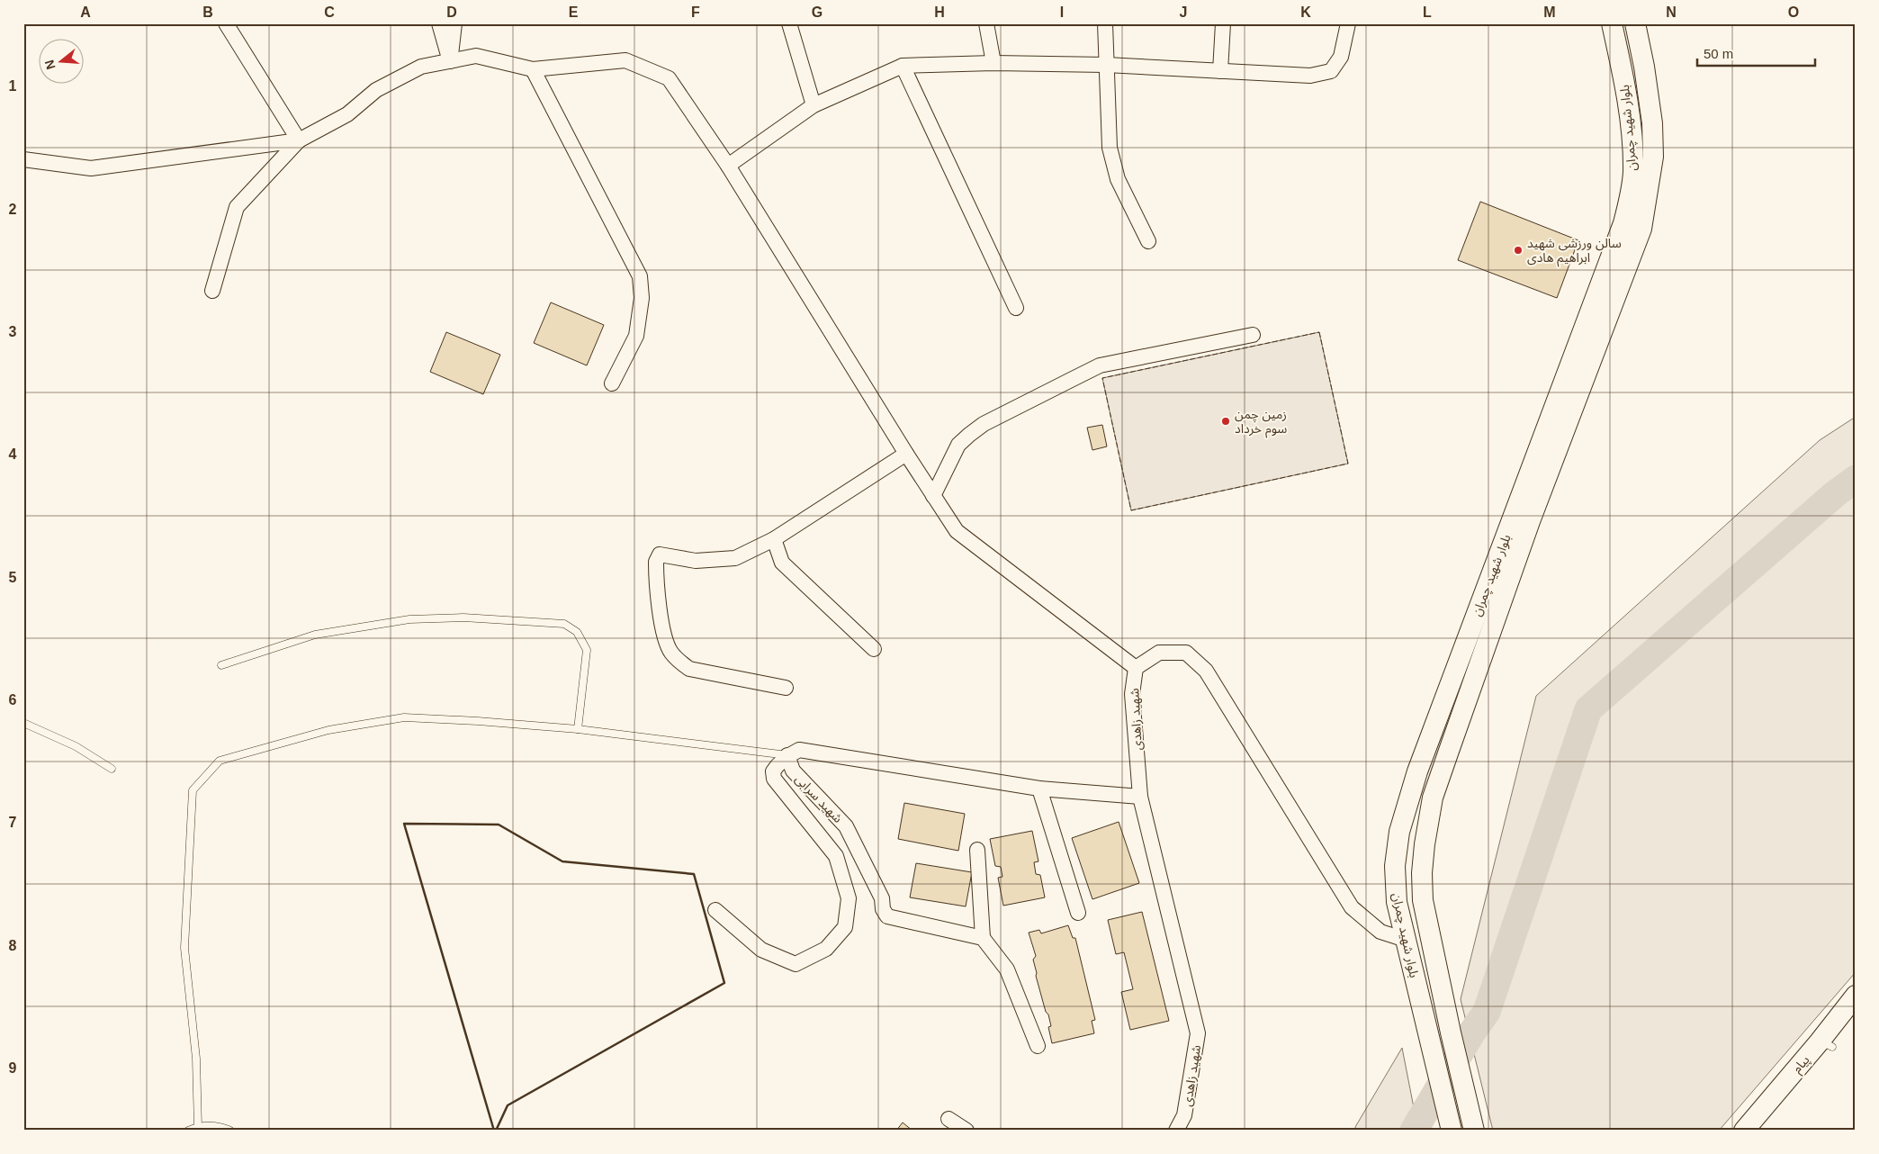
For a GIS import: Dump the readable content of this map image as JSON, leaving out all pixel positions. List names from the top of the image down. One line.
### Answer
{"streets":{"main road":["بلوار شهید چمران","پیام"],"street":["شهید زاهدی","شهید سرابی"]},"places":["سالن ورزشی شهید ابراهیم هادی","زمین چمن سوم خرداد"],"scale_bar":"50 m","north":"left","grid":{"columns":["A","B","C","D","E","F","G","H","I","J","K","L","M","N","O"],"rows":["1","2","3","4","5","6","7","8","9"]}}
